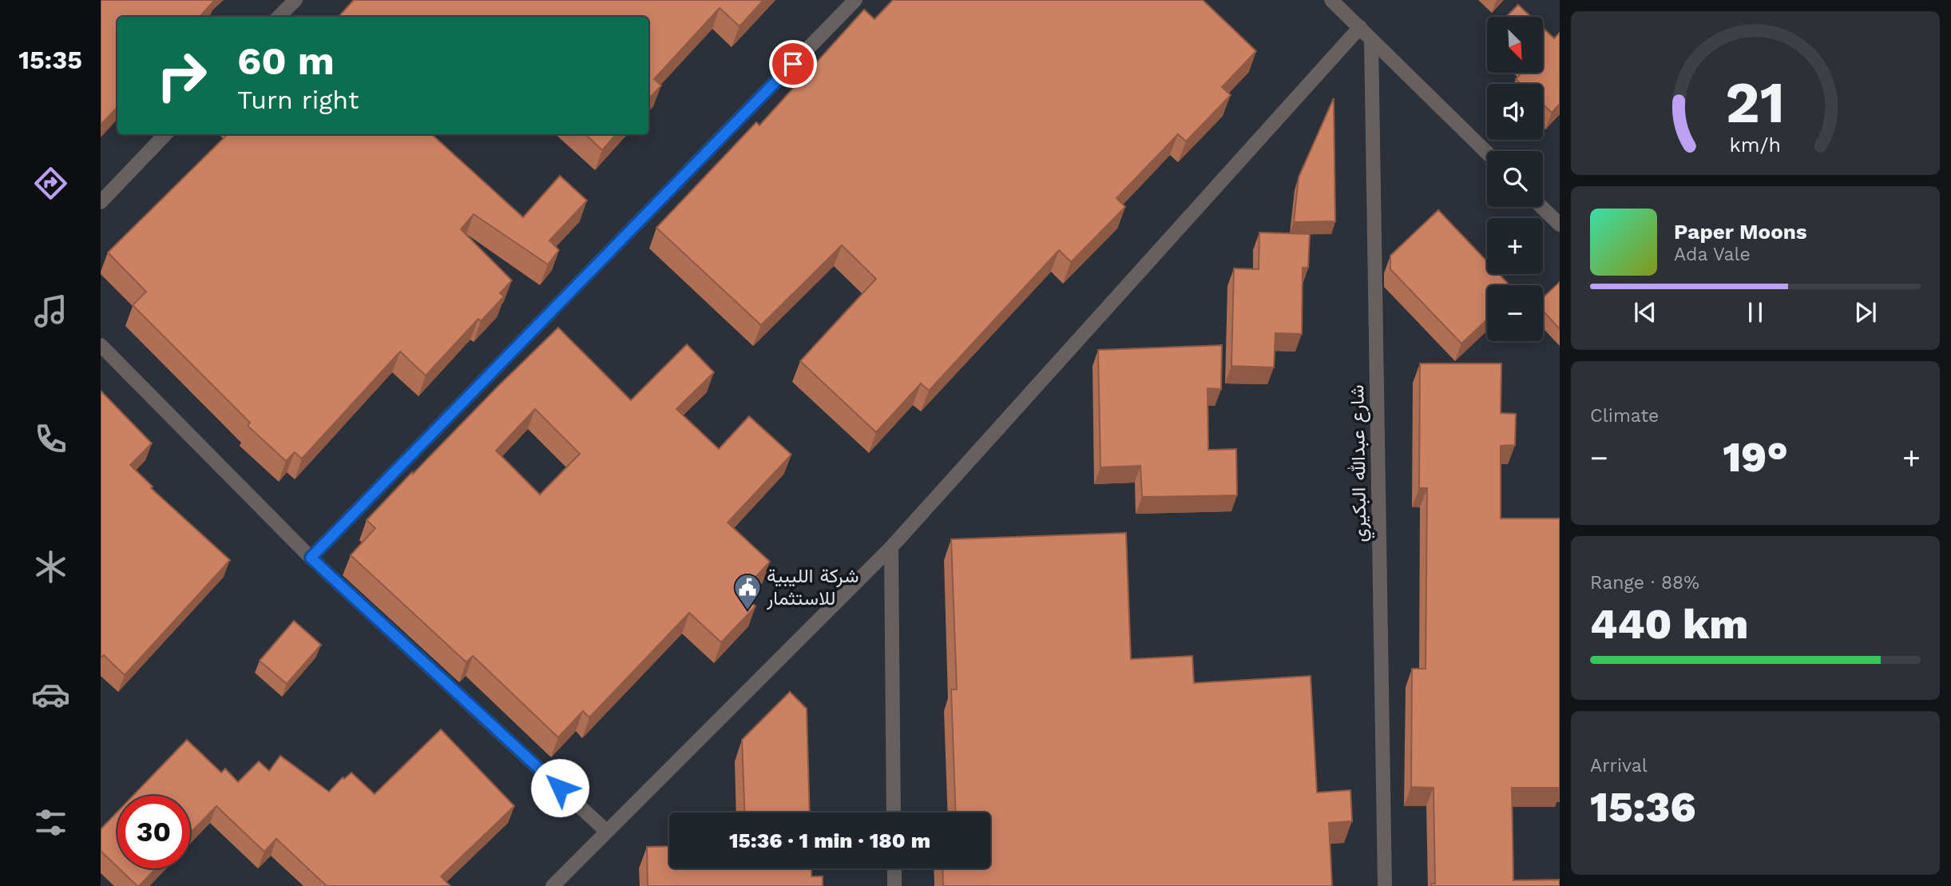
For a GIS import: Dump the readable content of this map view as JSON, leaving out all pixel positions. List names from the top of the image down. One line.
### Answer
{"streets":{"street":["شارع عبدالله البكيري"]},"places":{"public building":["شركة الليبية للاستثمار"]},"north":"bottom right","page":{"tabs":"15:35","map_buttons":["+","−"],"turn":["60 m","Turn right"],"song":["Paper Moons","Ada Vale"],"tile":["Climate",["Range · 88%","440 km"],["Arrival","15:36"]],"heat":["−","19°","+"],"limit":"30","trip":"15:36 · 1 min · 180 m","gauge":["21","km/h"]}}
